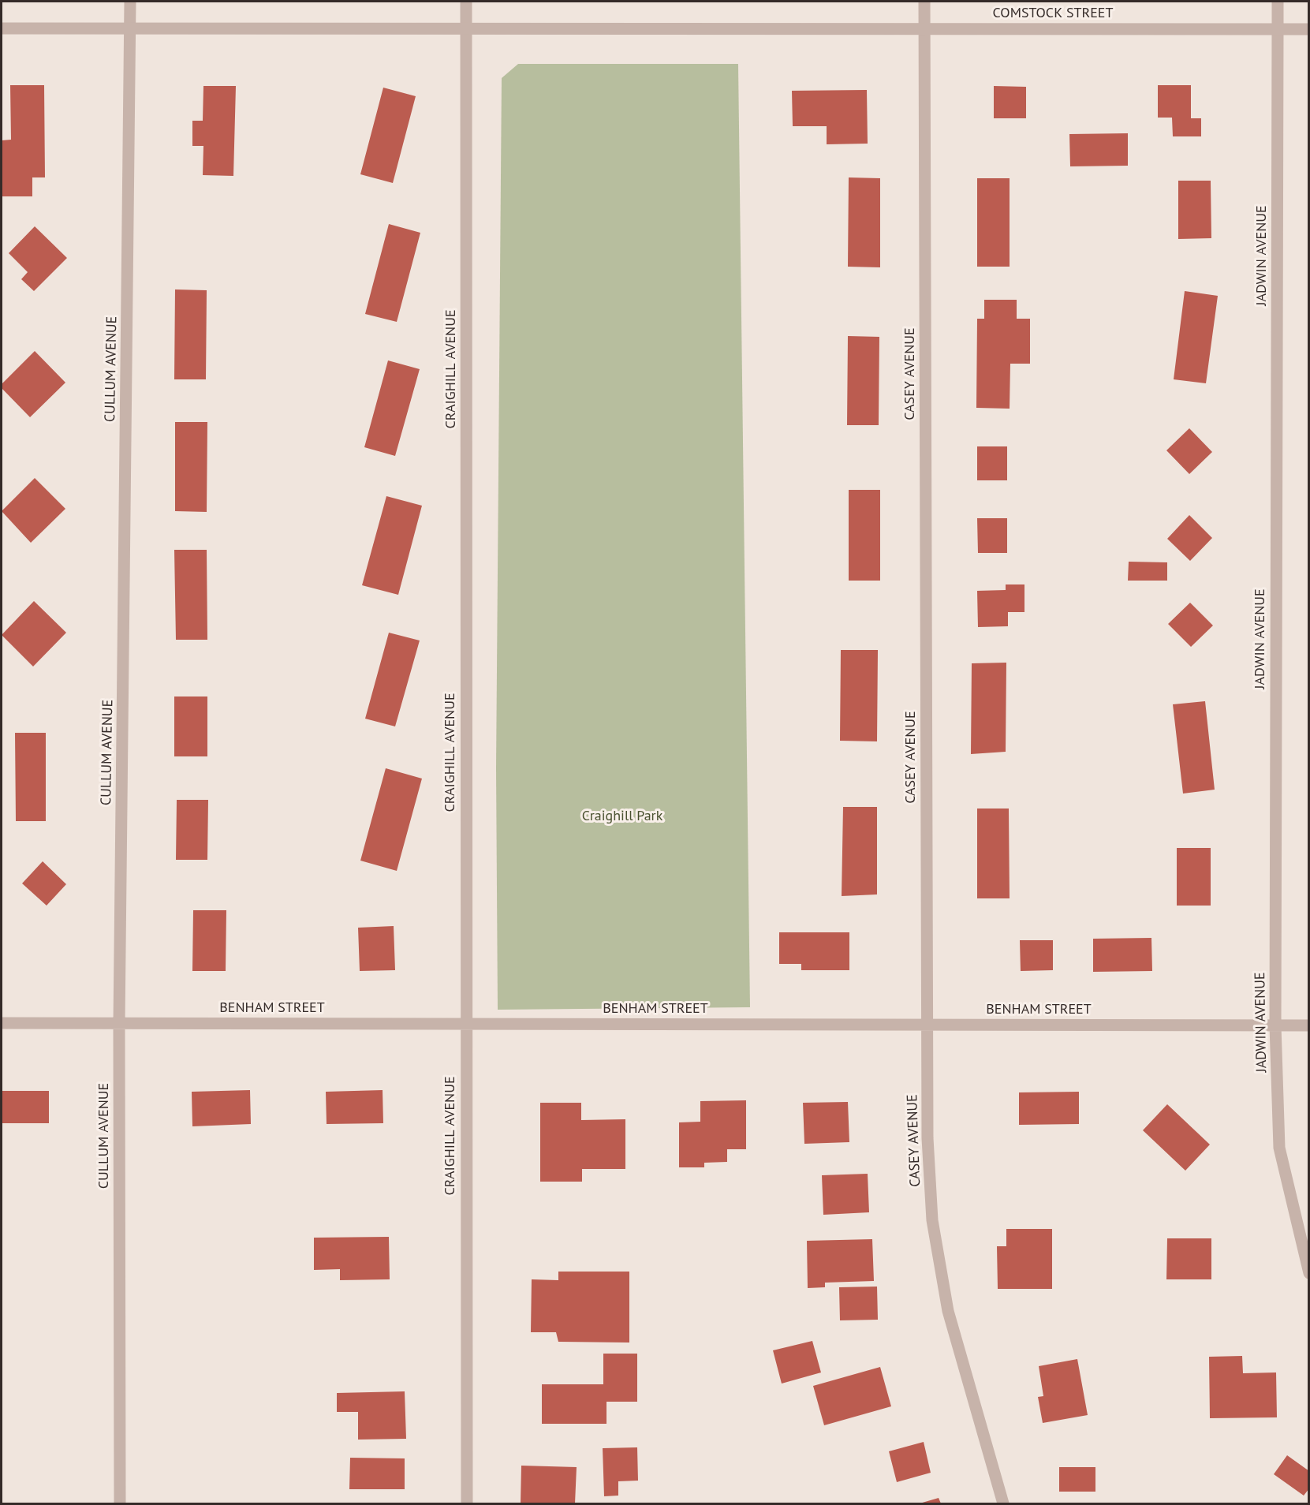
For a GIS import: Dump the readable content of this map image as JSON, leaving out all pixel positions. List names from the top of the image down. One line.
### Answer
{"streets":{"street":["COMSTOCK STREET","JADWIN AVENUE","CULLUM AVENUE","CRAIGHILL AVENUE","CASEY AVENUE","BENHAM STREET"]},"crossings":[["COMSTOCK STREET","JADWIN AVENUE"],["COMSTOCK STREET","CULLUM AVENUE"],["COMSTOCK STREET","CRAIGHILL AVENUE"],["COMSTOCK STREET","CASEY AVENUE"],["JADWIN AVENUE","BENHAM STREET"],["CULLUM AVENUE","BENHAM STREET"],["CRAIGHILL AVENUE","BENHAM STREET"],["CASEY AVENUE","BENHAM STREET"]],"parks":["Craighill Park"]}
